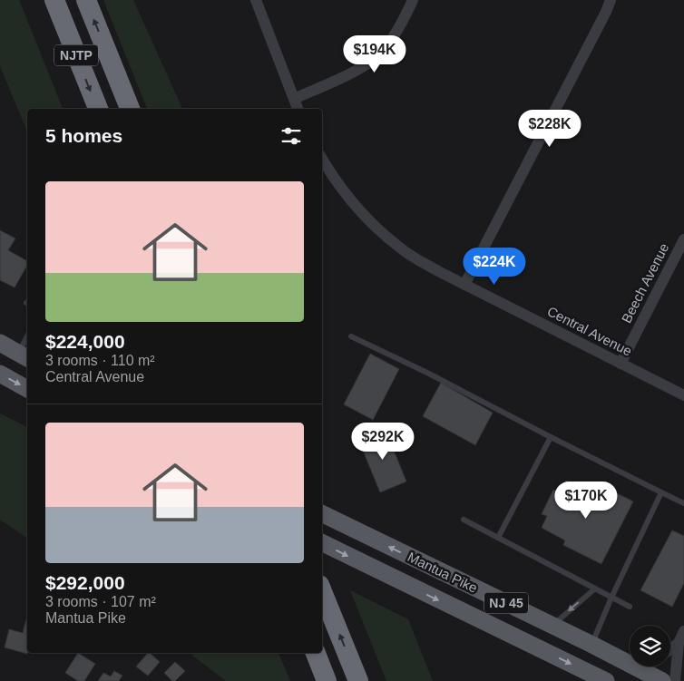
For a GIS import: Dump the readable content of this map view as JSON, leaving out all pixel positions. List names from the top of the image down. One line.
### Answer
{"streets":{"highway":["NJTP"],"main road":["Mantua Pike","NJ 45"],"street":["Beech Avenue","Central Avenue"]},"crossings":[["Beech Avenue","Central Avenue"]],"page":{"price":["$194K","$228K","$224K","$292K","$170K"],"heading":"5 homes","list":[{"name":"$224,000","note":"3 rooms · 110 m² · Central Avenue"},{"name":"$292,000","note":"3 rooms · 107 m² · Mantua Pike"}]}}
